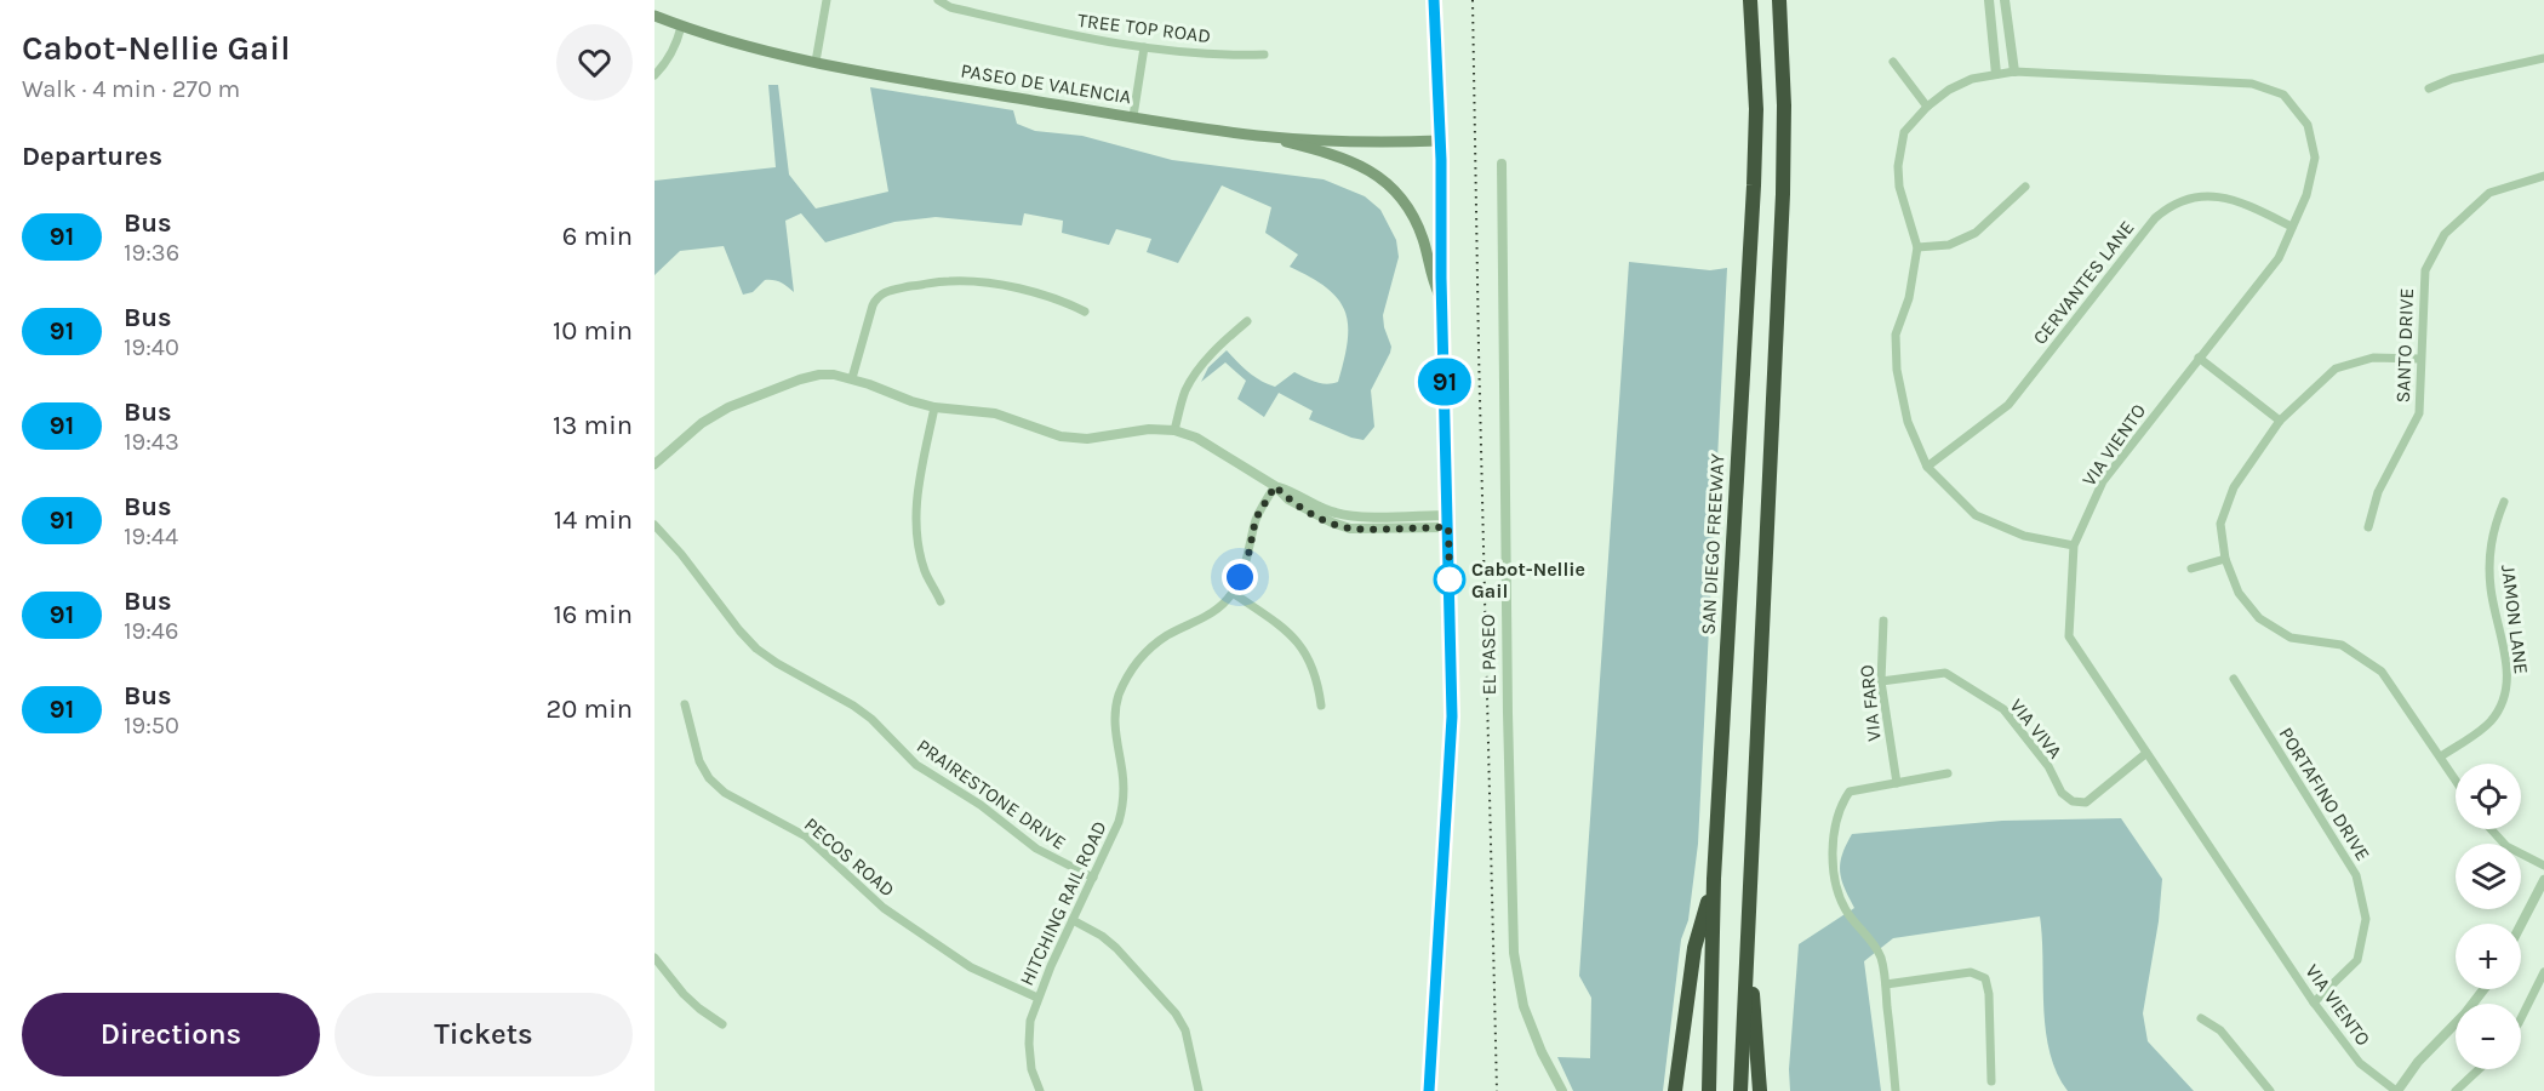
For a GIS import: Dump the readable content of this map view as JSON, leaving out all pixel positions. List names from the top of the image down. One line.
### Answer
{"streets":{"highway":["SAN DIEGO FREEWAY"],"main road":["PASEO DE VALENCIA"],"street":["TREE TOP ROAD","CERVANTES LANE","SANTO DRIVE","VIA VIENTO","JAMON LANE","EL PASEO","VIA FARO","VIA VIVA","PRAIRESTONE DRIVE","PORTAFINO DRIVE","PECOS ROAD","HITCHING RAIL ROAD"]},"crossings":[["CERVANTES LANE","VIA VIENTO"],["VIA VIENTO","VIA VIVA"],["VIA VIENTO","PORTAFINO DRIVE"],["VIA FARO","VIA VIVA"],["PRAIRESTONE DRIVE","HITCHING RAIL ROAD"],["PECOS ROAD","HITCHING RAIL ROAD"]],"places":["Cabot-Nellie Gail"],"lines":["bus line 91"],"page":{"heading":[["Cabot-Nellie Gail","Walk · 4 min · 270 m"],"Departures"],"on_map":"91","list":[{"mark":"91","name":"Bus","note":"19:36","value":"6 min"},{"mark":"91","name":"Bus","note":"19:40","value":"10 min"},{"mark":"91","name":"Bus","note":"19:43","value":"13 min"},{"mark":"91","name":"Bus","note":"19:44","value":"14 min"},{"mark":"91","name":"Bus","note":"19:46","value":"16 min"},{"mark":"91","name":"Bus","note":"19:50","value":"20 min"}],"map_buttons":["+","−"],"buttons":["Directions","Tickets"]}}
